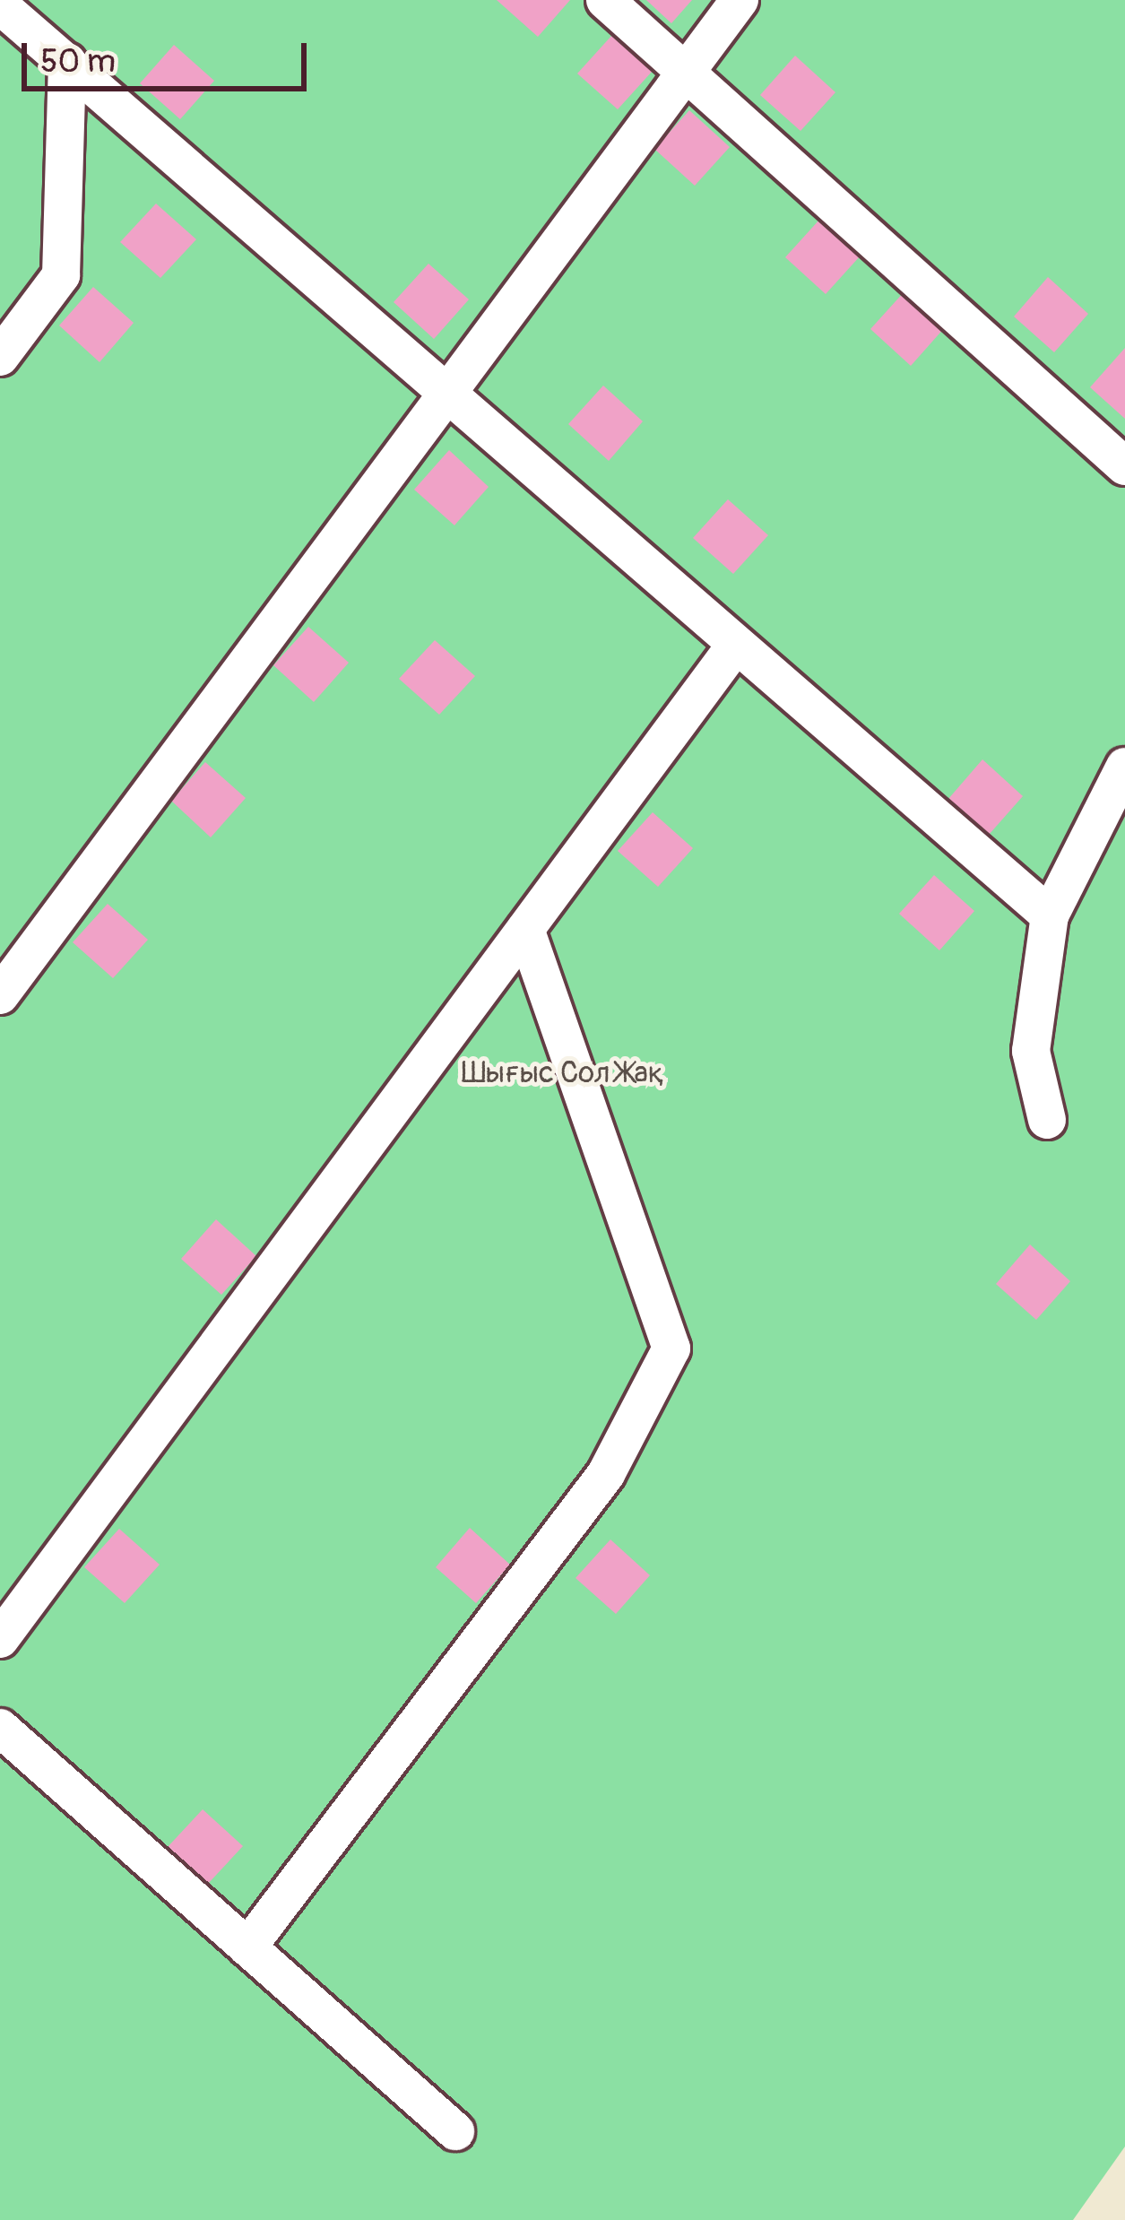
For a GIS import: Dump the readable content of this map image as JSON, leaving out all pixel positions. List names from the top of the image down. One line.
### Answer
{"parks":["Шығыс Сол Жақ"],"scale_bar":"50 m"}
